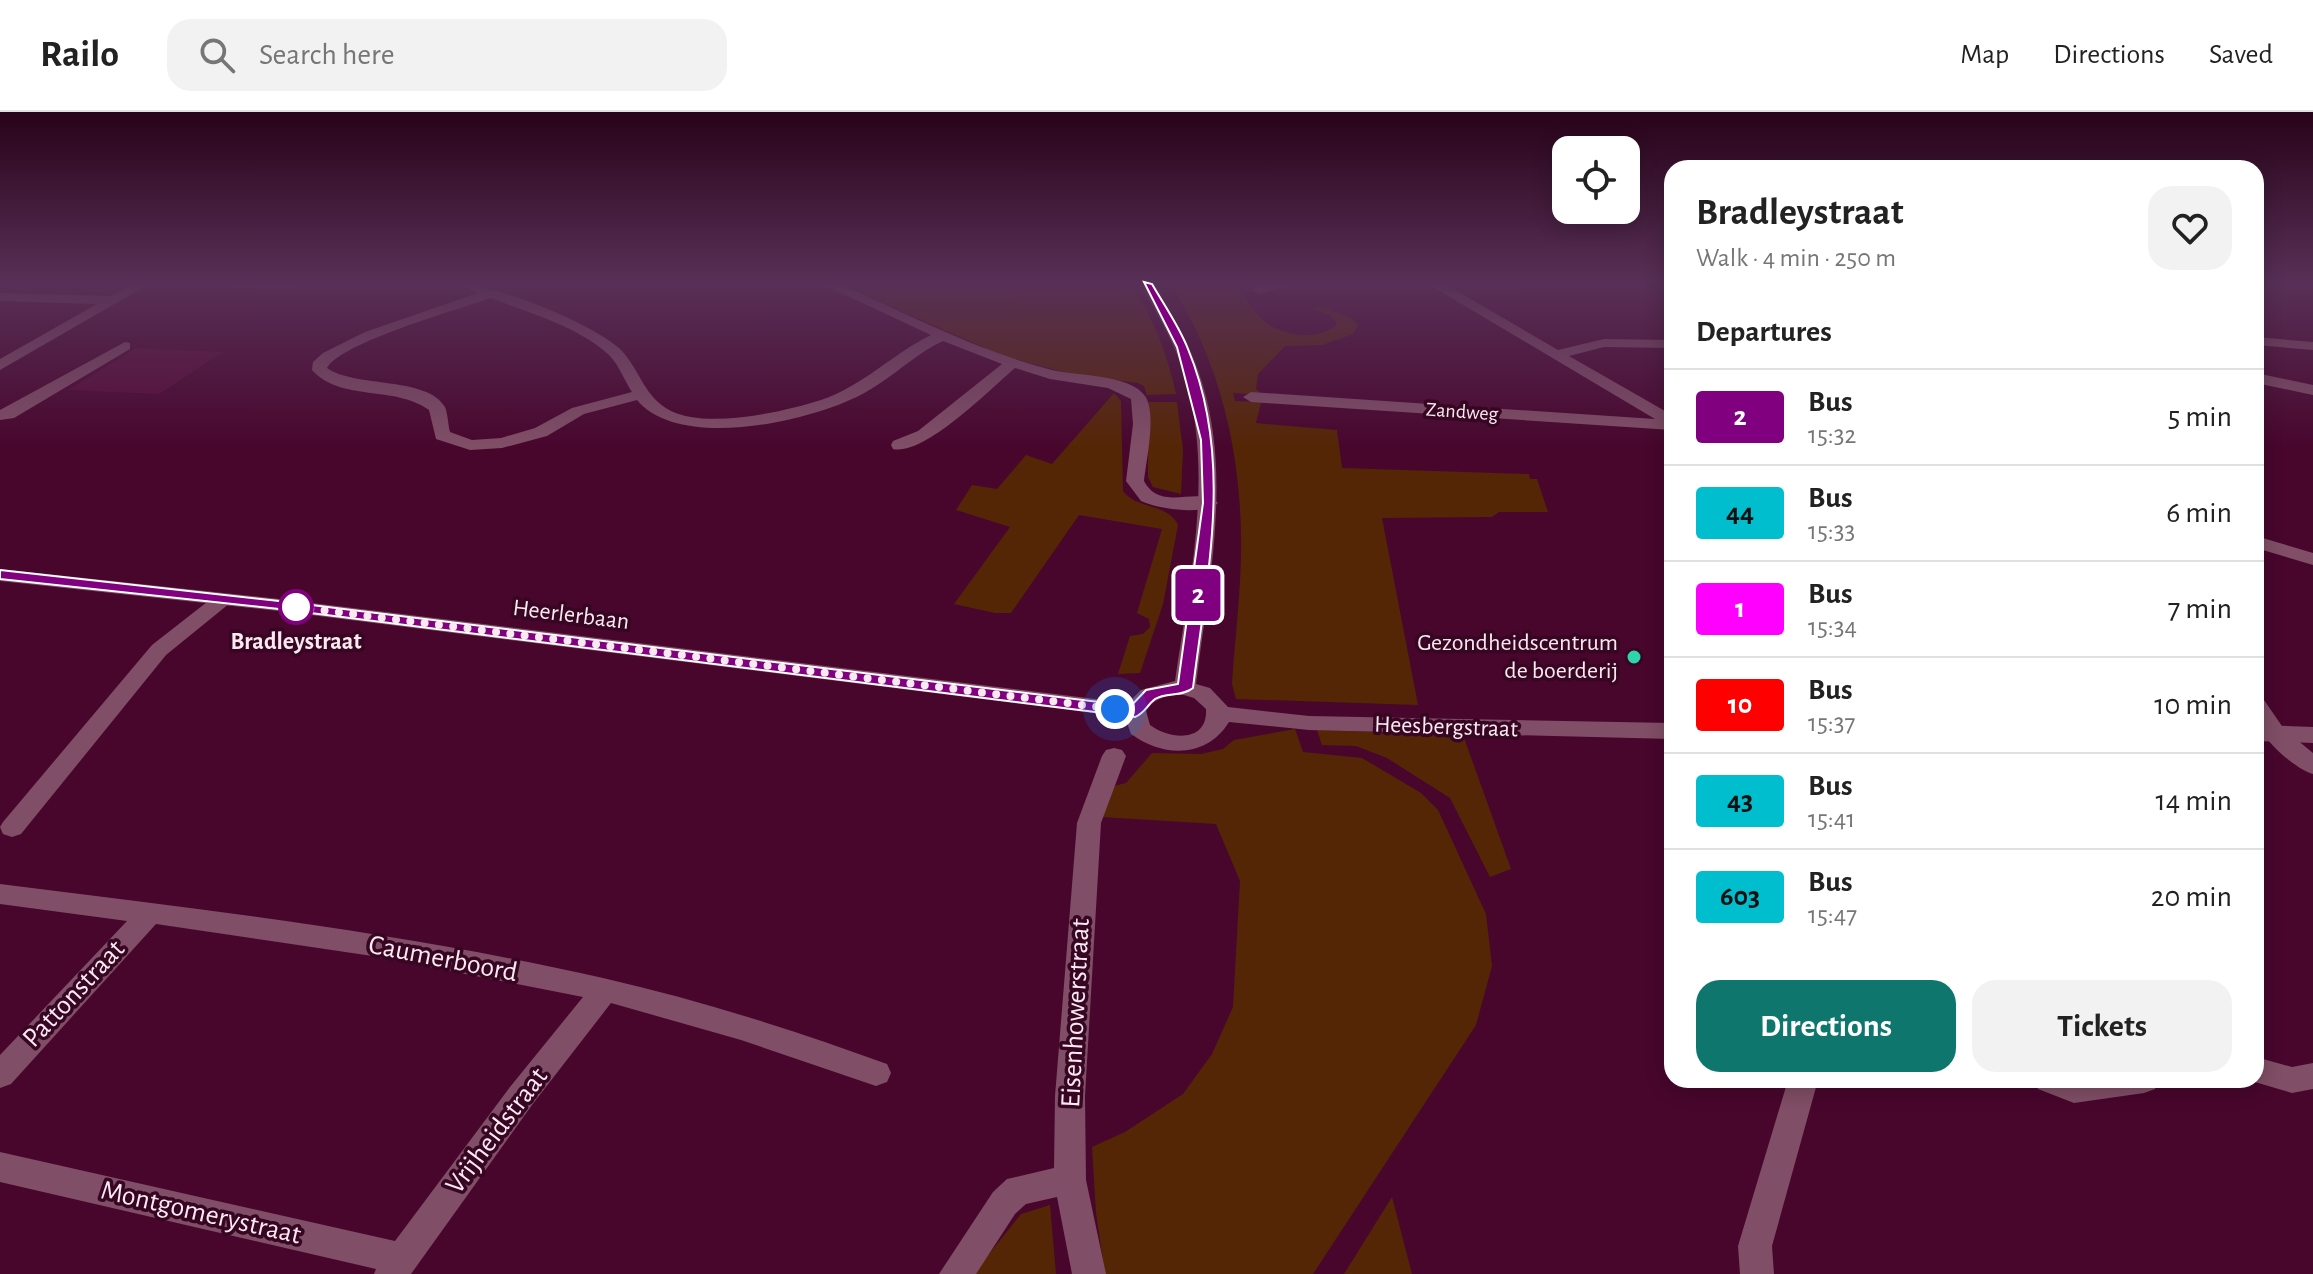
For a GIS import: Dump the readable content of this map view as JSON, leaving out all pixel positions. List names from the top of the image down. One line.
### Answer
{"streets":{"street":["Zandweg","Heerlerbaan","Heesbergstraat","Caumerboord","Pattonstraat","Eisenhowerstraat","Vrijheidstraat","Montgomerystraat"]},"crossings":[["Heerlerbaan","Heesbergstraat"],["Caumerboord","Pattonstraat"],["Caumerboord","Vrijheidstraat"],["Vrijheidstraat","Montgomerystraat"]],"places":["Bradleystraat","Gezondheidscentrum de boerderij"],"lines":["bus line 2"],"page":{"header":"Railo","search":"Search here","nav":["Map","Directions","Saved"],"on_map":"2","heading":[["Bradleystraat","Walk · 4 min · 250 m"],"Departures"],"list":[{"mark":"2","name":"Bus","note":"15:32","value":"5 min"},{"mark":"44","name":"Bus","note":"15:33","value":"6 min"},{"mark":"1","name":"Bus","note":"15:34","value":"7 min"},{"mark":"10","name":"Bus","note":"15:37","value":"10 min"},{"mark":"43","name":"Bus","note":"15:41","value":"14 min"},{"mark":"603","name":"Bus","note":"15:47","value":"20 min"}],"buttons":["Directions","Tickets"]}}
